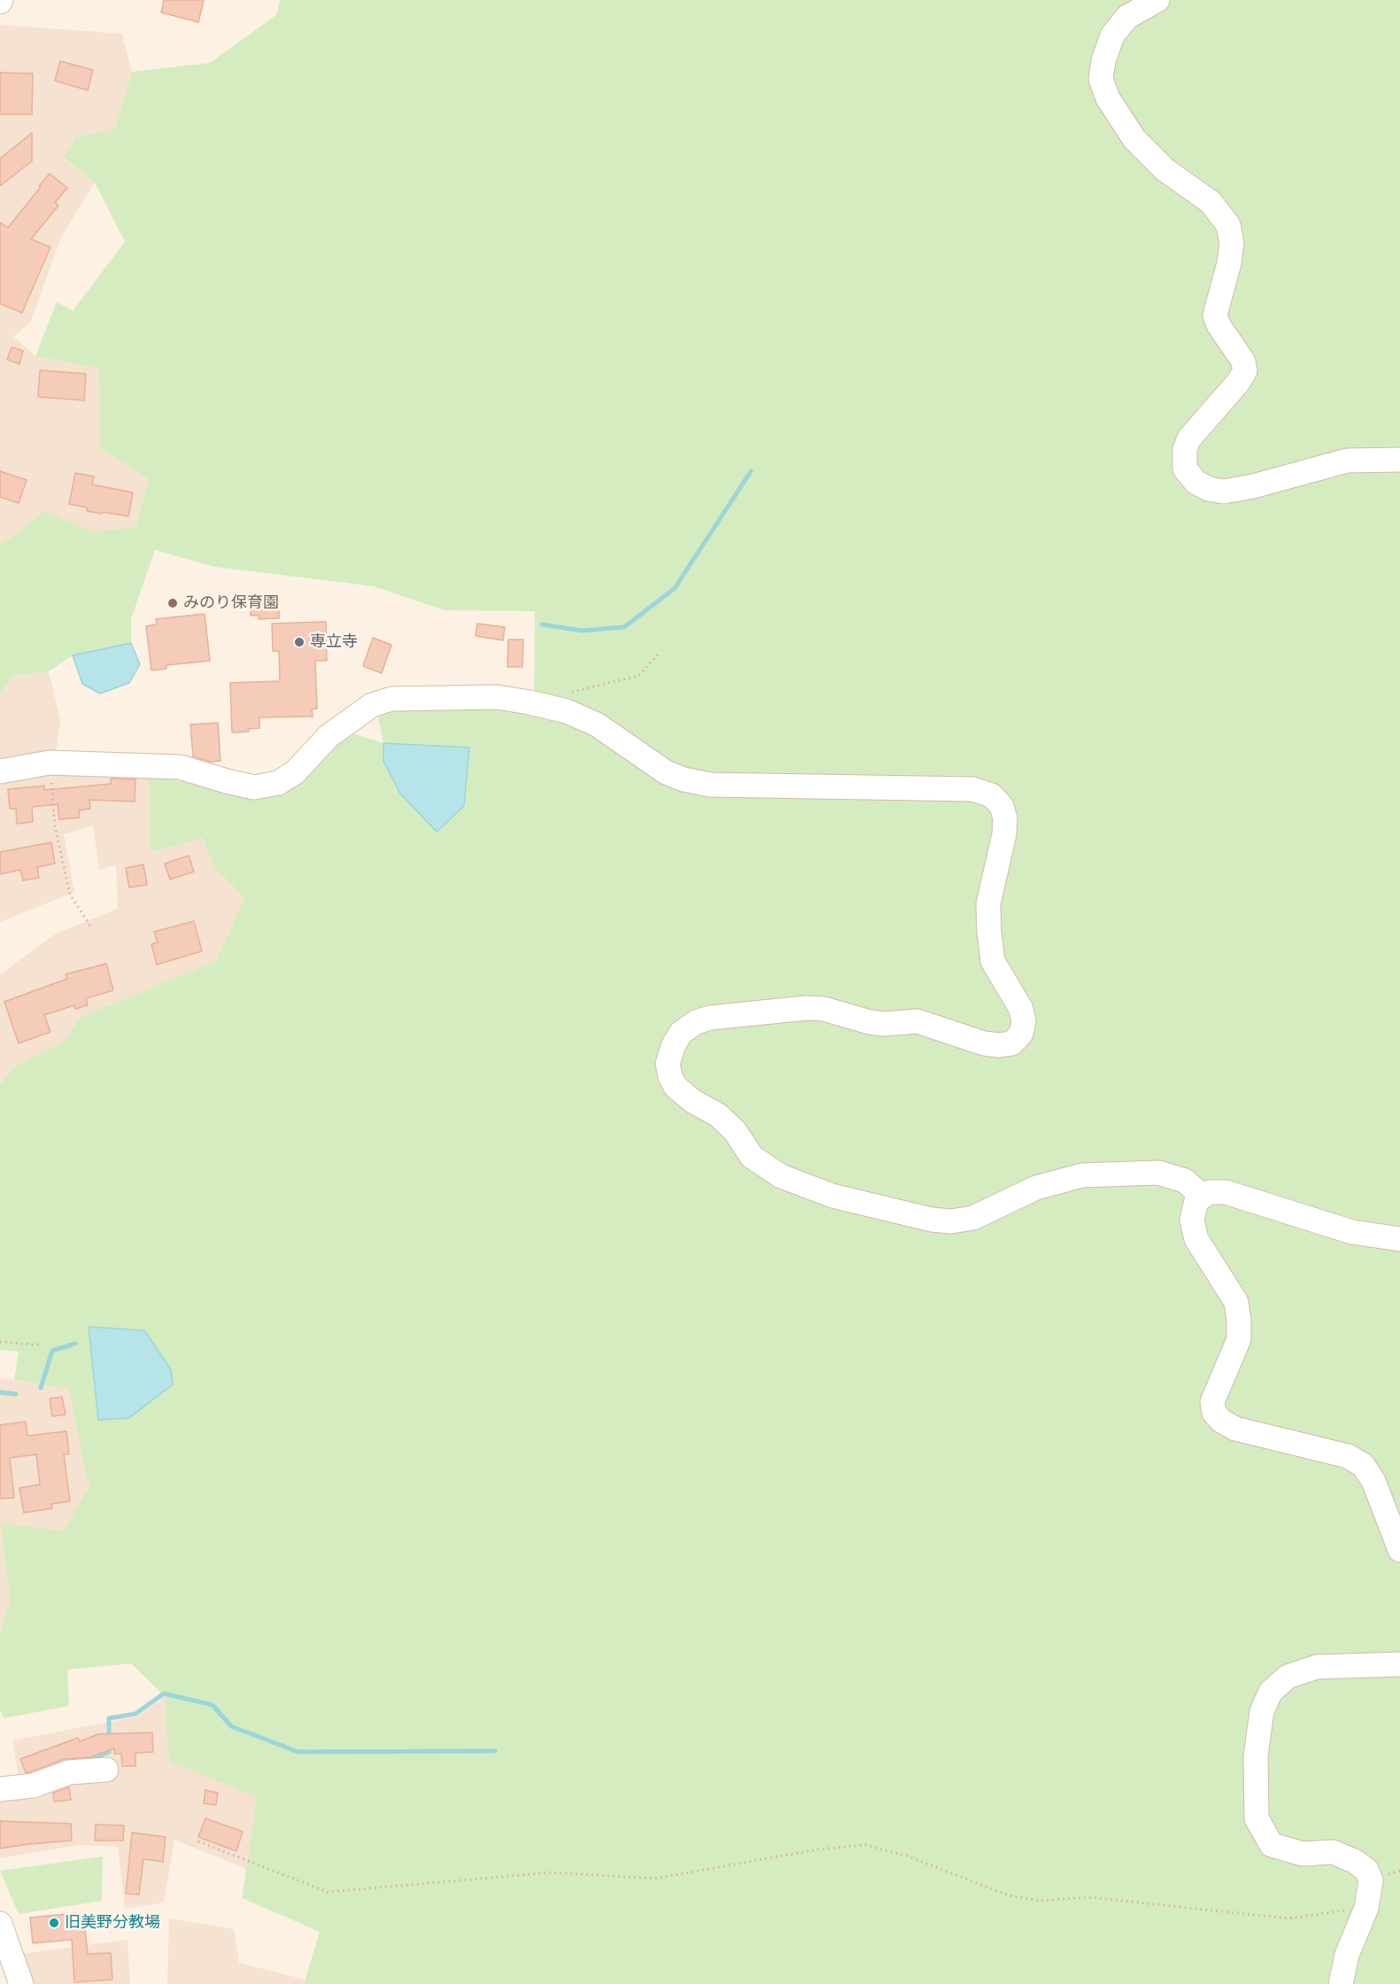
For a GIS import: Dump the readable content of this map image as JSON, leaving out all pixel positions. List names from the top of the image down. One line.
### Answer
{"places":["みのり保育園","専立寺","旧美野分教場"]}
